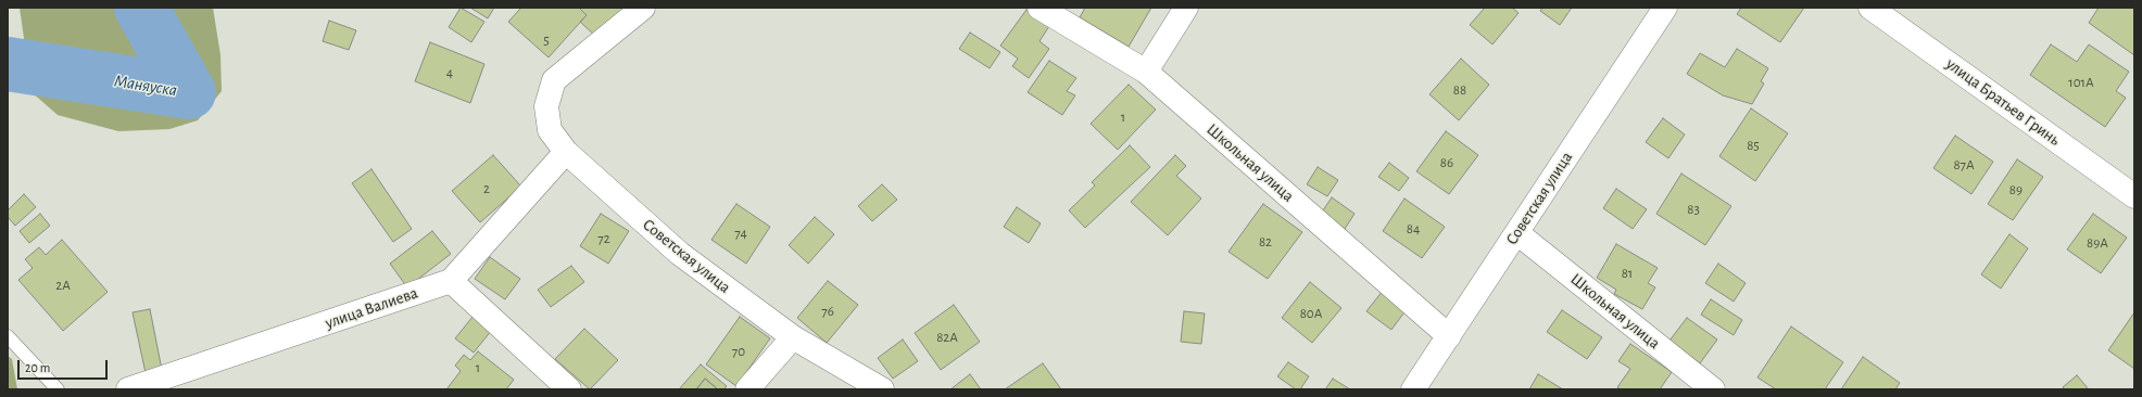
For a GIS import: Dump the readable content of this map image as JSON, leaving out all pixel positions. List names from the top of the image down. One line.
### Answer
{"streets":{"street":["улица Братьев Гринь","Школьная улица","Советская улица","улица Валиева"]},"crossings":[["Школьная улица","Советская улица"]],"water":["Маняуска"],"house_numbers":["5","4","101А","88","1","85","86","87А","2","89","83","84","74","72","82","89А","81","2А","76","80А","82А","70","1"],"scale_bar":"20 m"}
